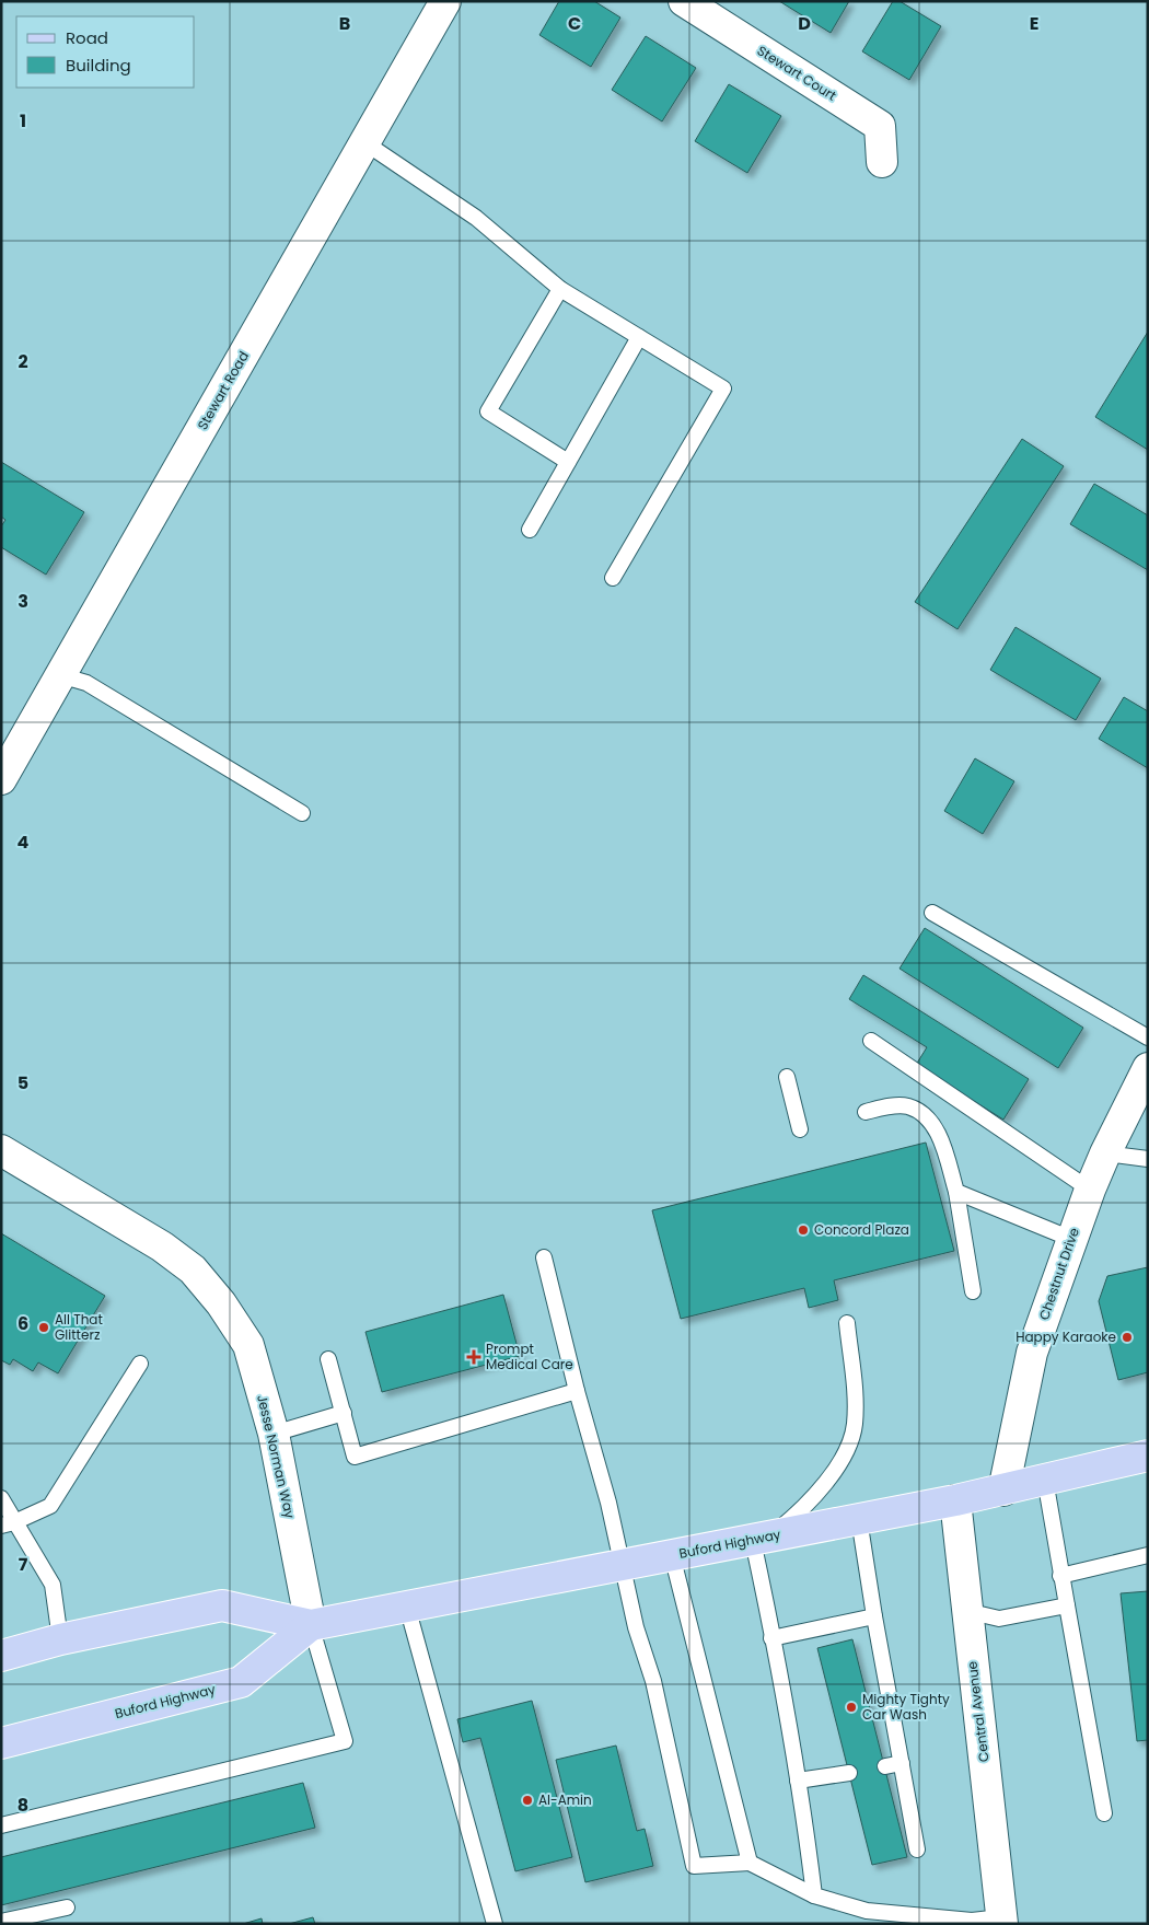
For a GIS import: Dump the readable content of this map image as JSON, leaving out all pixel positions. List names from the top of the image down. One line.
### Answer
{"streets":{"main road":["Buford Highway"],"street":["Stewart Court","Stewart Road","Chestnut Drive","Jesse Norman Way","Central Avenue"]},"crossings":[["Chestnut Drive","Buford Highway"],["Jesse Norman Way","Buford Highway"],["Buford Highway","Central Avenue"]],"places":{"other":["Concord Plaza","All That Glitterz","Happy Karaoke","Mighty Tighty Car Wash","Al-Amin"],"health":["Prompt Medical Care"]},"legend":["Road","Building"],"grid":{"columns":["B","C","D","E"],"rows":["1","2","3","4","5","6","7","8"]}}
